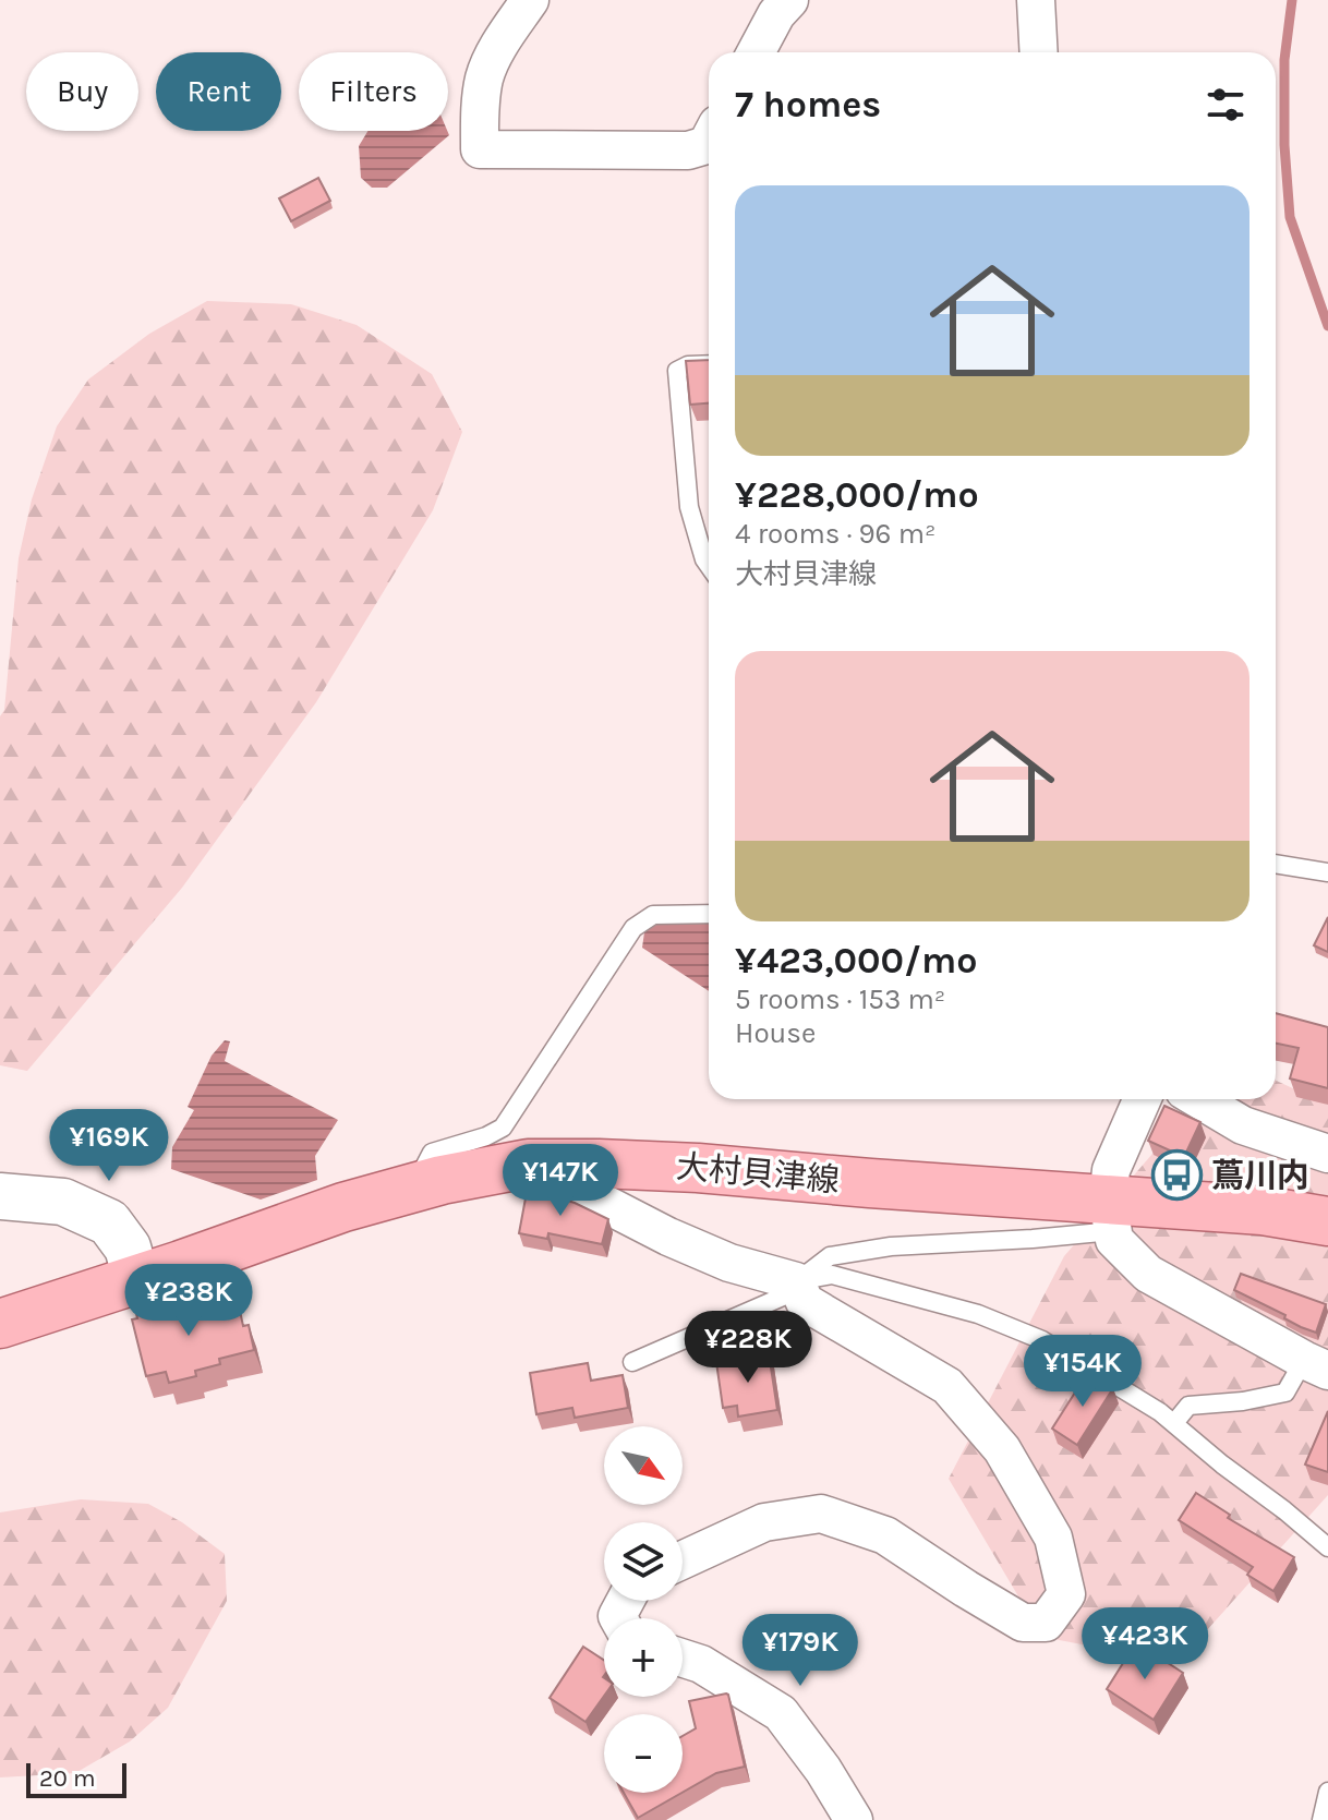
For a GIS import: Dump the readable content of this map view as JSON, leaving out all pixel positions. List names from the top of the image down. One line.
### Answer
{"streets":{"main road":["大村貝津線"]},"places":{"bus stop":["蔦川内"]},"scale_bar":"20 m","north":"bottom right","page":{"chip":["Buy","Rent","Filters"],"heading":"7 homes","list":[{"name":"¥228,000/mo","note":"4 rooms · 96 m² · 大村貝津線"},{"name":"¥423,000/mo","note":"5 rooms · 153 m² · House"}],"price":["¥169K","¥147K","¥238K","¥228K","¥154K","¥423K","¥179K"],"map_buttons":["+","−"],"scale":"20 m"}}
